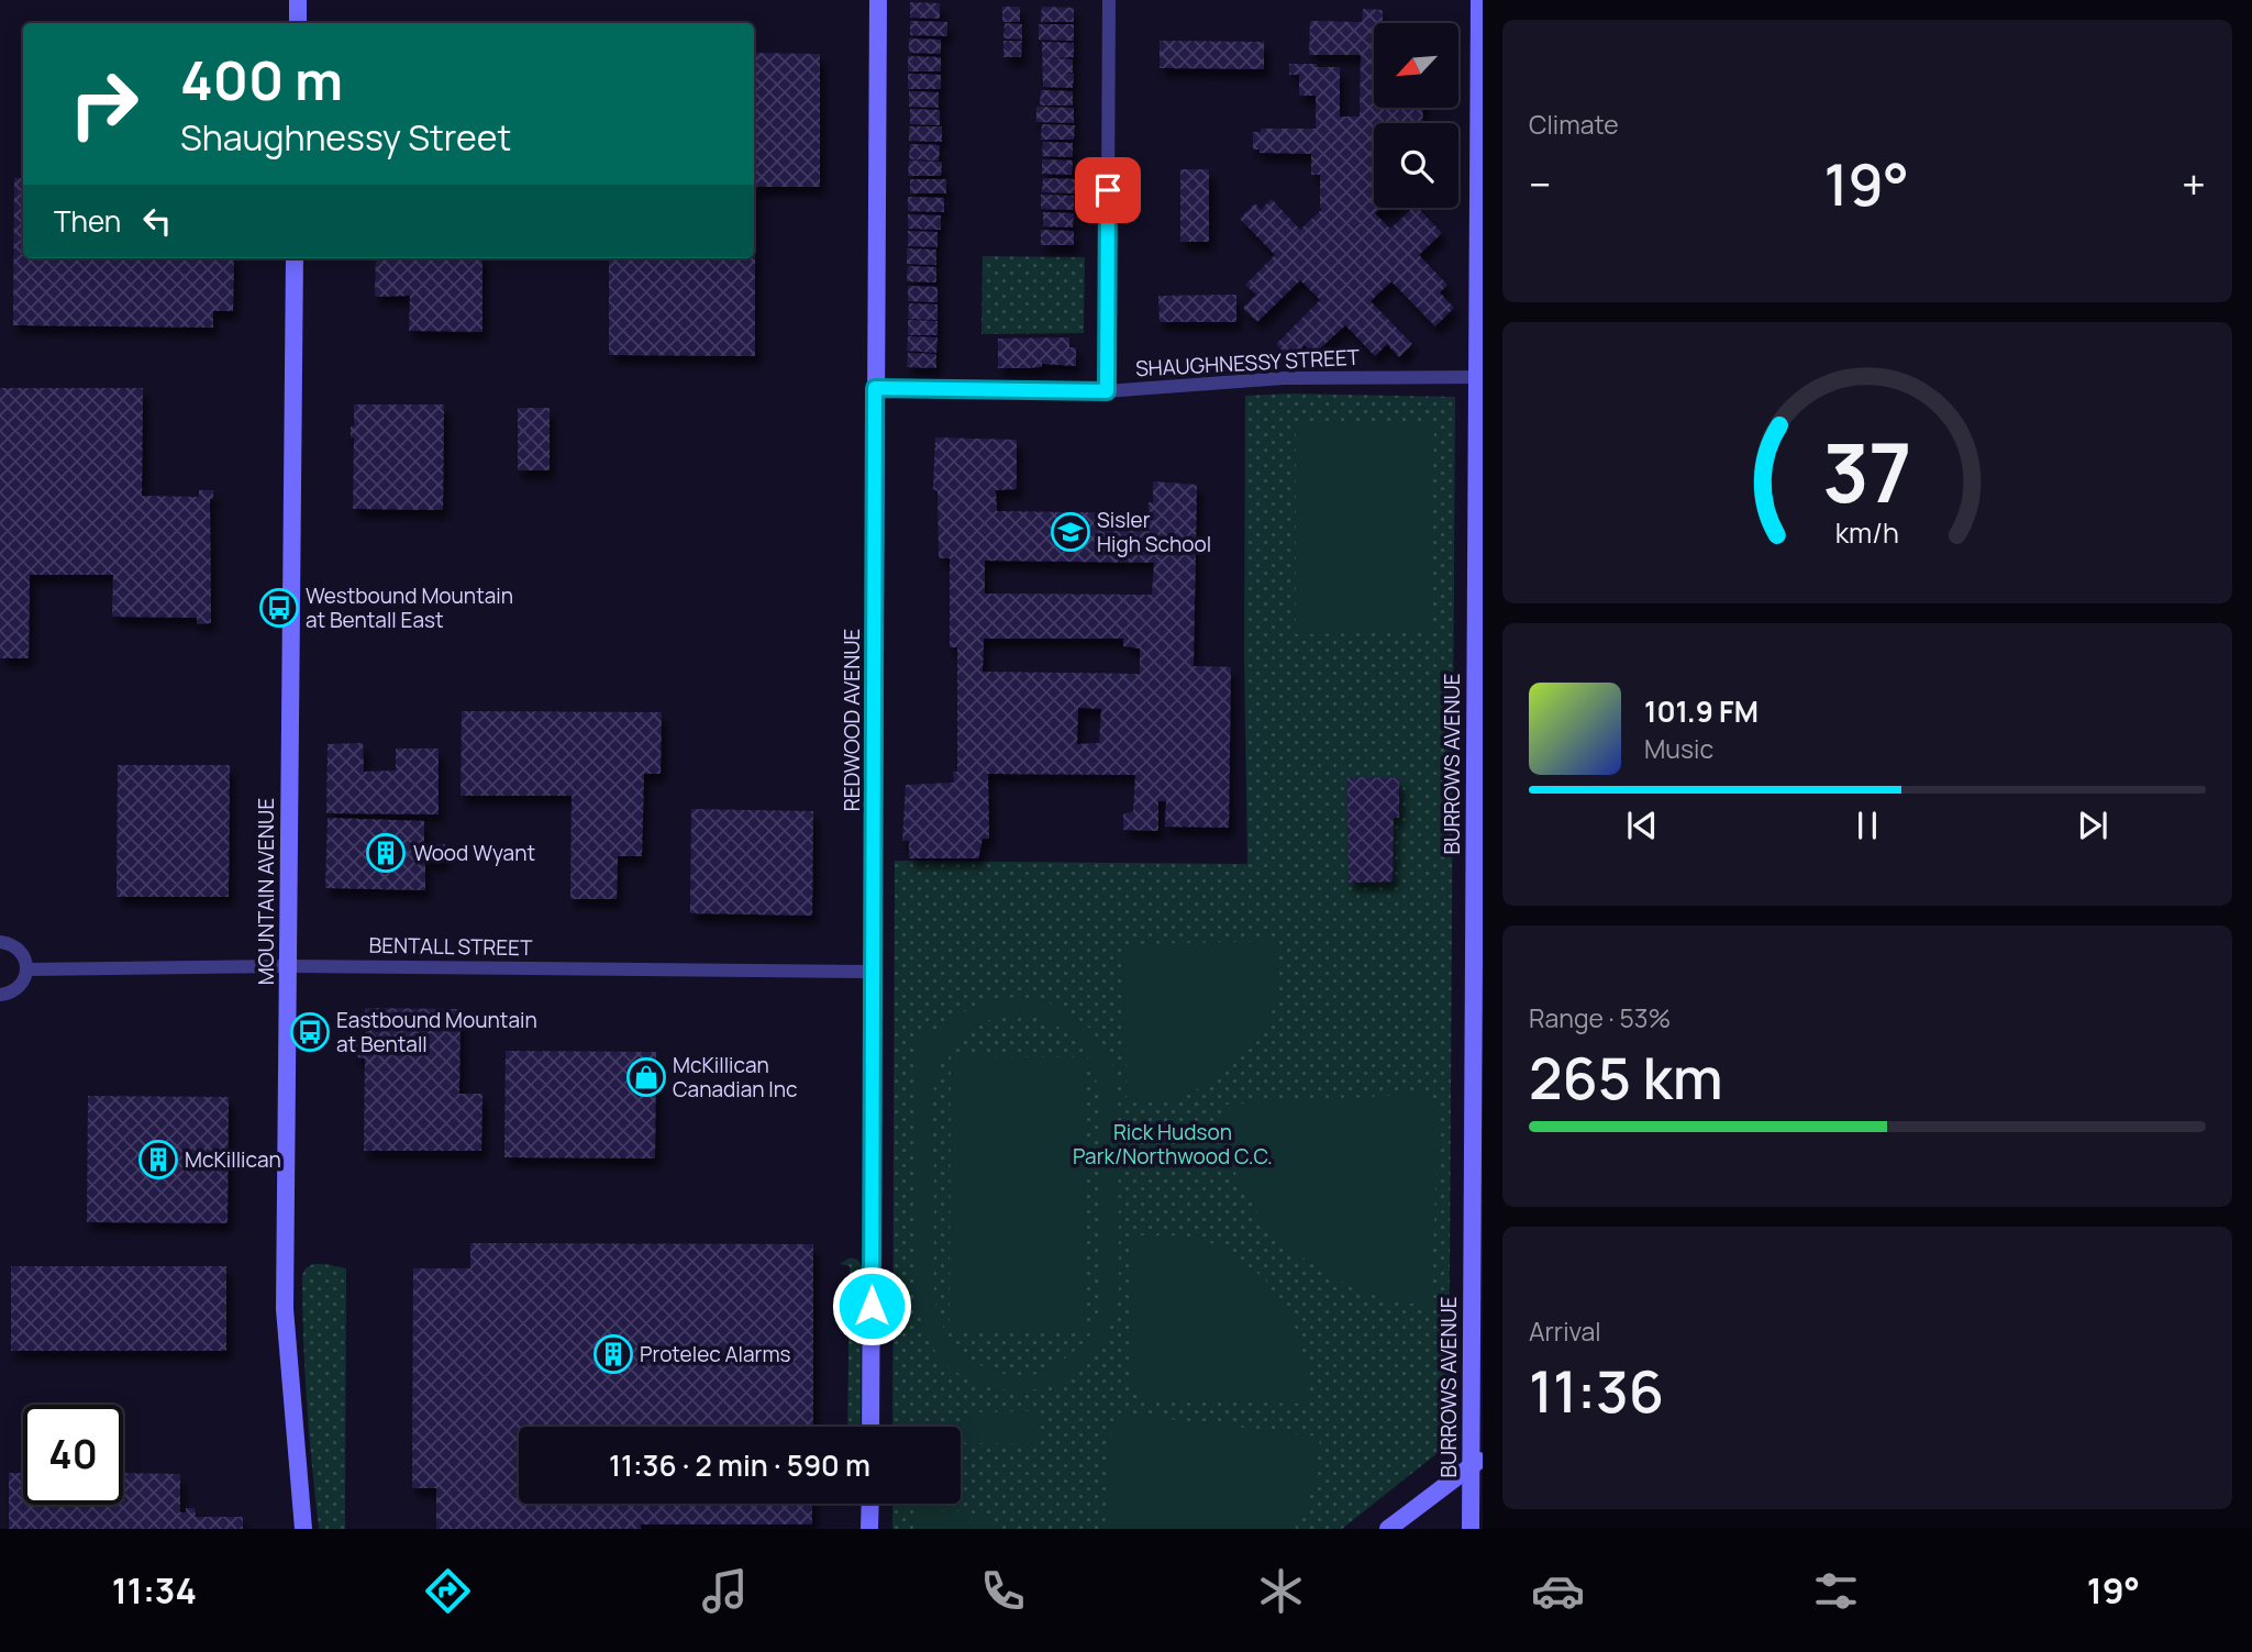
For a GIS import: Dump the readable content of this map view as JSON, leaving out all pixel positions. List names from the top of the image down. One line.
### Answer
{"streets":{"street":["SHAUGHNESSY STREET","REDWOOD AVENUE","BURROWS AVENUE","MOUNTAIN AVENUE","BENTALL STREET"]},"crossings":[["SHAUGHNESSY STREET","REDWOOD AVENUE"],["SHAUGHNESSY STREET","BURROWS AVENUE"],["REDWOOD AVENUE","BENTALL STREET"],["MOUNTAIN AVENUE","BENTALL STREET"]],"parks":["Rick Hudson Park/Northwood C.C."],"places":{"school or university":["Sisler High School"],"bus stop":["Westbound Mountain at Bentall East","Eastbound Mountain at Bentall"],"building":["Wood Wyant","McKillican","Protelec Alarms"],"shop":["McKillican Canadian Inc"]},"north":"bottom left","page":{"tile":["Climate",["Range · 53%","265 km"],["Arrival","11:36"]],"turn":["400 m","Shaughnessy Street"],"heat":["−","19°","+"],"then":"Then","song":["101.9 FM","Music"],"limit":"40","trip":"11:36 · 2 min · 590 m","tabs":["11:34","19°"],"gauge":["37","km/h"]}}
